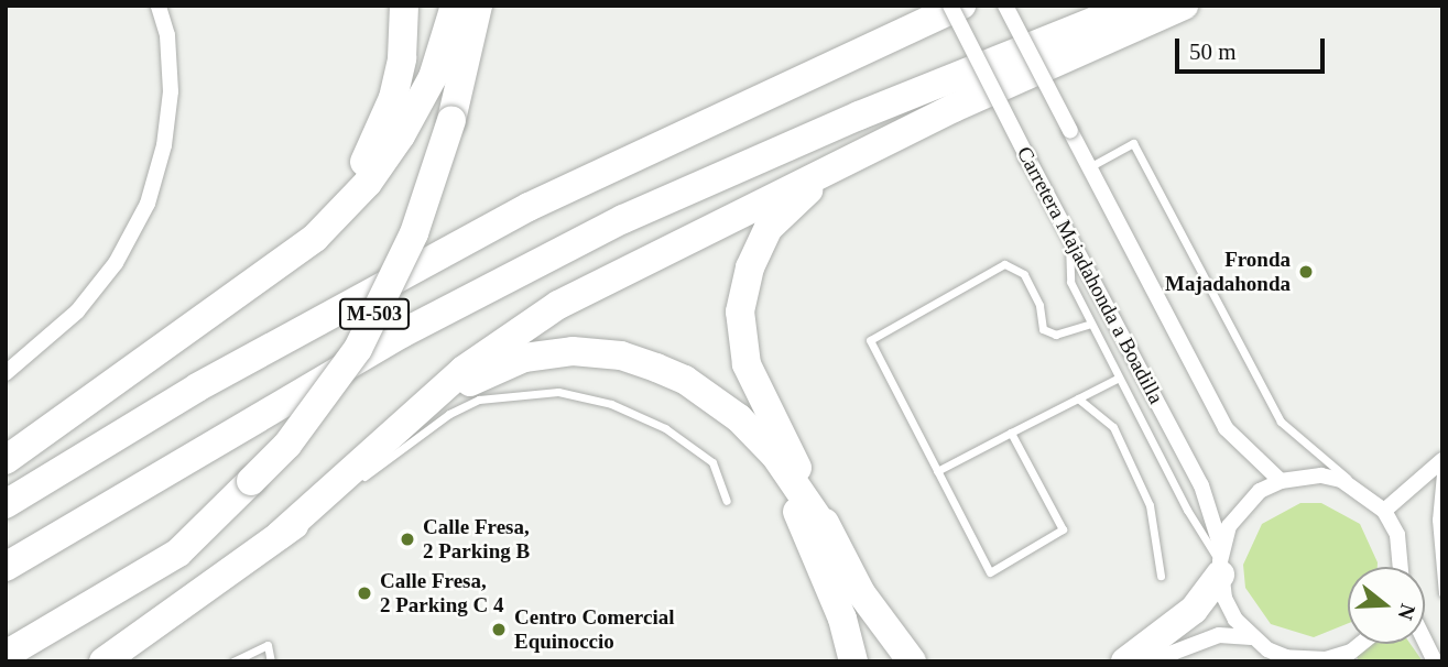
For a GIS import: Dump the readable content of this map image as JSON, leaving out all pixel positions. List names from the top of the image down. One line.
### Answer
{"streets":{"highway":["M-503"],"street":["Carretera Majadahonda a Boadilla"]},"places":["Fronda Majadahonda","Calle Fresa, 2 Parking B","Calle Fresa, 2 Parking C 4","Centro Comercial Equinoccio"],"scale_bar":"50 m","north":"right"}
